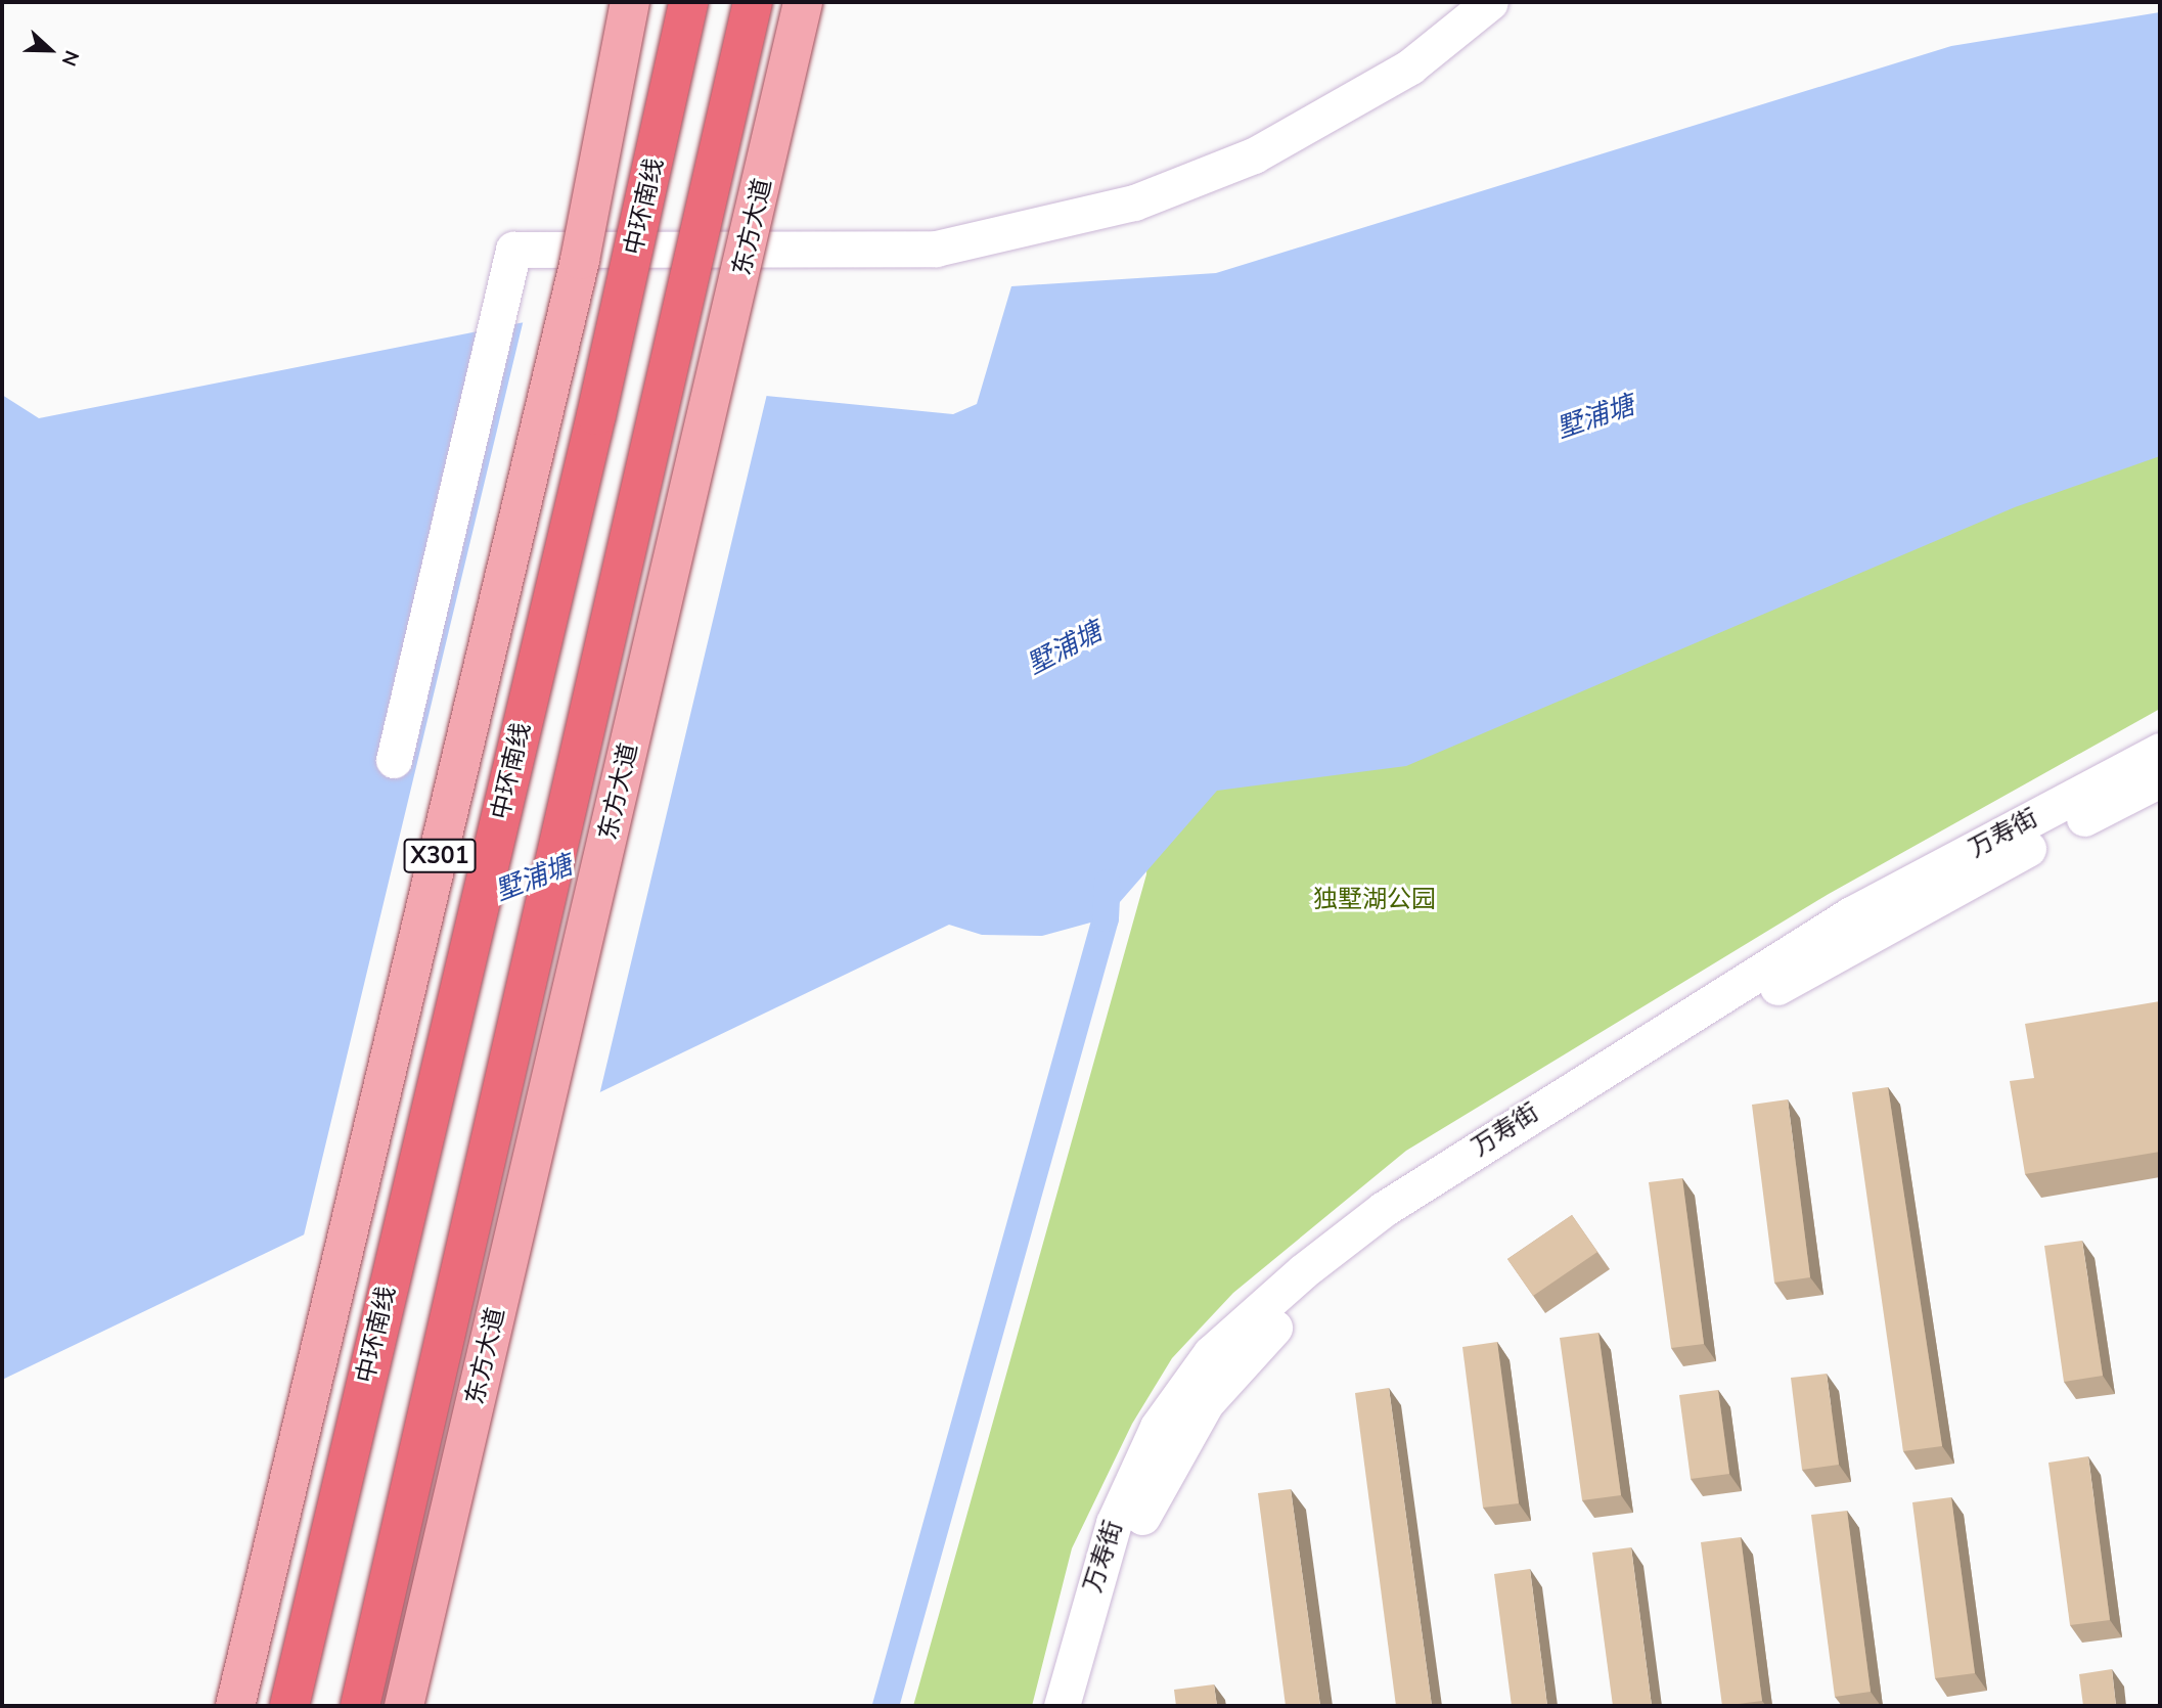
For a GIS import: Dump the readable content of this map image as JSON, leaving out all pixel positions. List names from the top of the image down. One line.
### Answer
{"streets":{"highway":["中环南线"],"main road":["东方大道","X301"],"street":["万寿街"]},"water":["墅浦塘"],"parks":["独墅湖公园"],"north":"right"}
